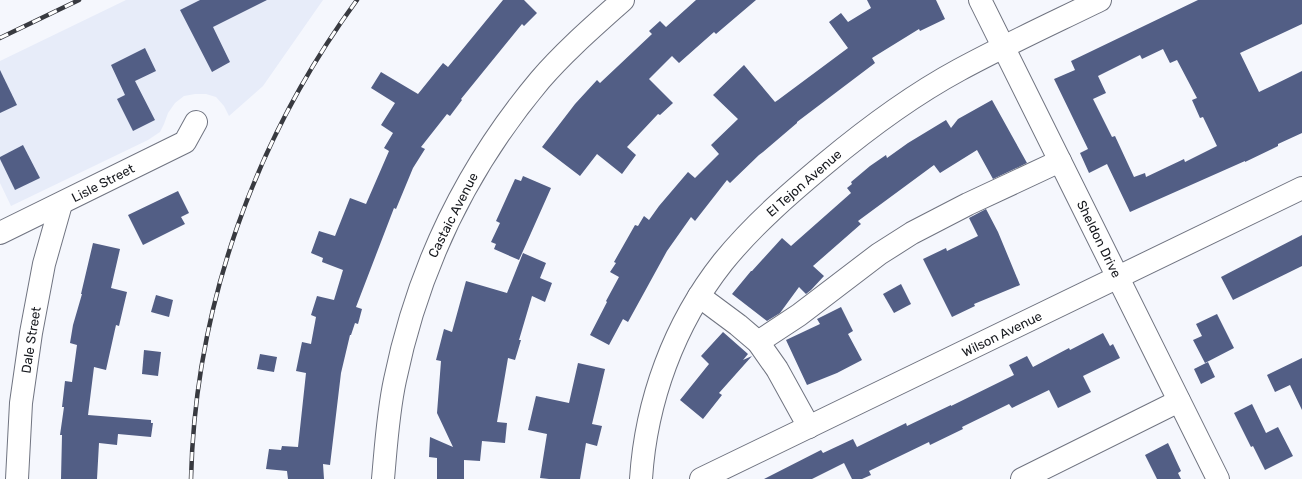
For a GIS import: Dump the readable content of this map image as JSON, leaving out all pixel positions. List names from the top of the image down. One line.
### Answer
{"streets":{"street":["Lisle Street","El Tejon Avenue","Castaic Avenue","Sheldon Drive","Wilson Avenue","Dale Street"]},"crossings":[["Lisle Street","Dale Street"],["El Tejon Avenue","Sheldon Drive"],["Sheldon Drive","Wilson Avenue"]]}
